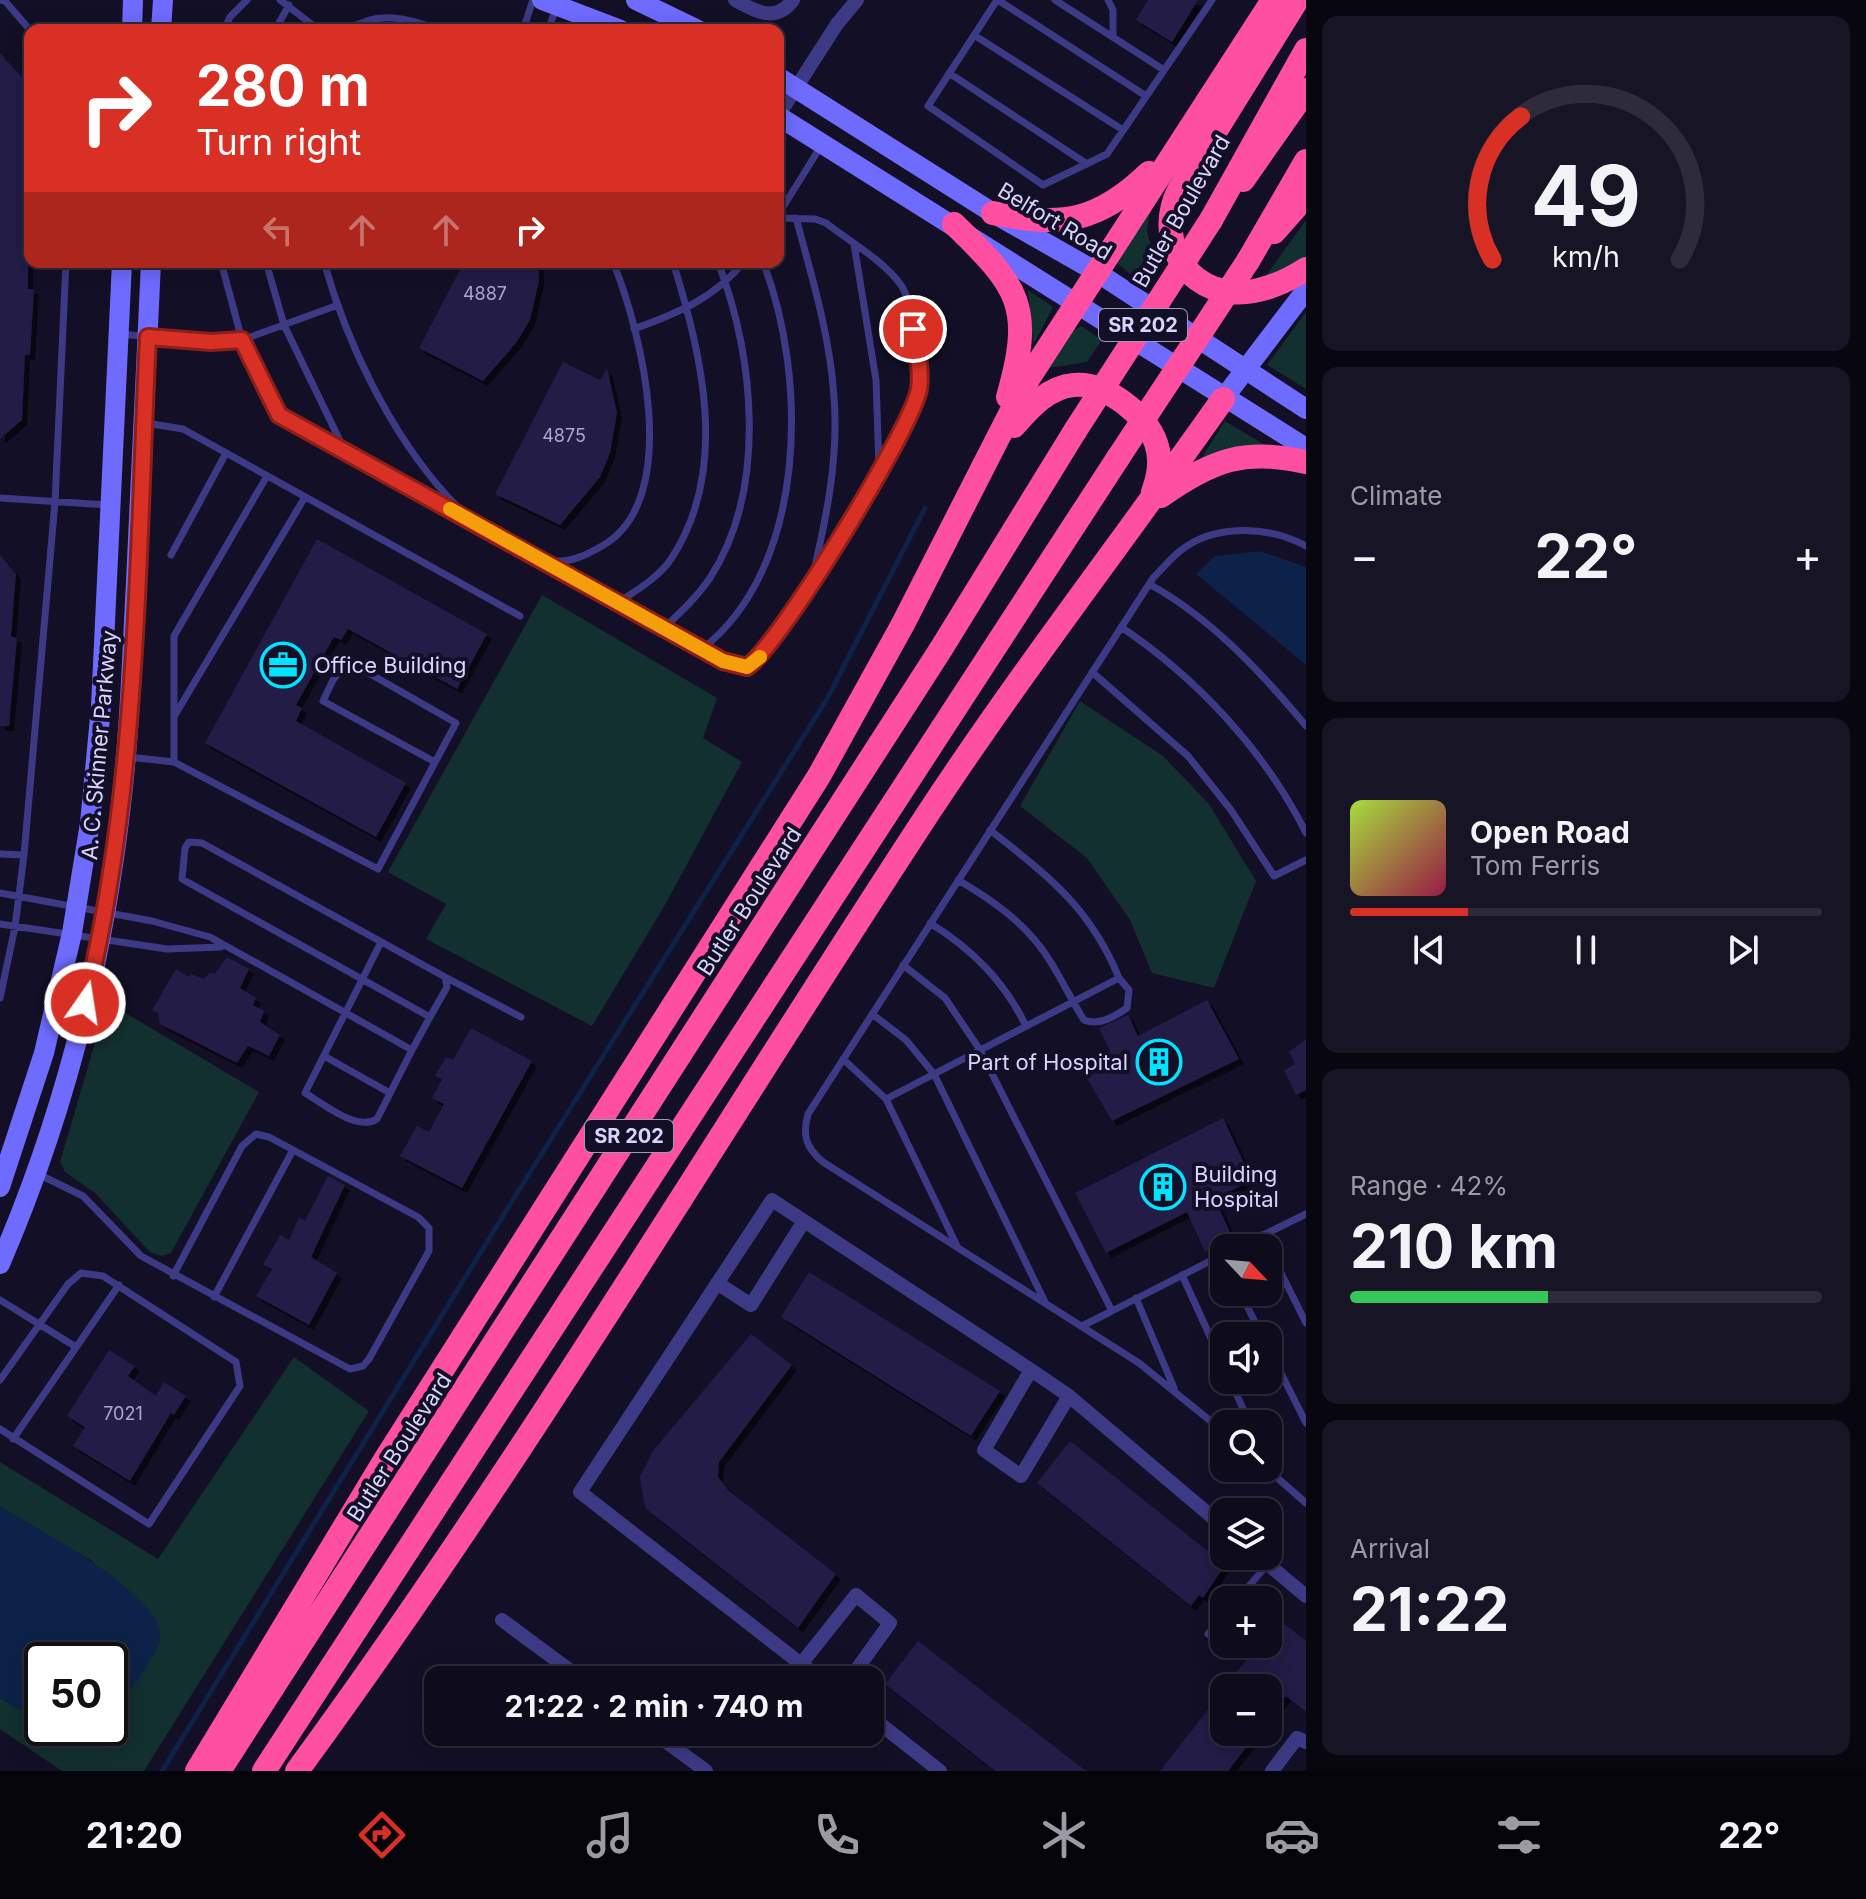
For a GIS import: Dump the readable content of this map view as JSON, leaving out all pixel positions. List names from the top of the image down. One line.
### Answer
{"streets":{"highway":["Butler Boulevard","SR 202"],"main road":["Belfort Road","A. C. Skinner Parkway"]},"places":{"office":["Office Building"],"building":["Part of Hospital","Building Hospital"]},"house_numbers":["4887","4875","7021"],"north":"bottom right","page":{"turn":["280 m","Turn right"],"tile":["Climate",["Range · 42%","210 km"],["Arrival","21:22"]],"heat":["−","22°","+"],"song":["Open Road","Tom Ferris"],"map_buttons":["+","−"],"limit":"50","trip":"21:22 · 2 min · 740 m","tabs":["21:20","22°"],"gauge":["49","km/h"]}}
